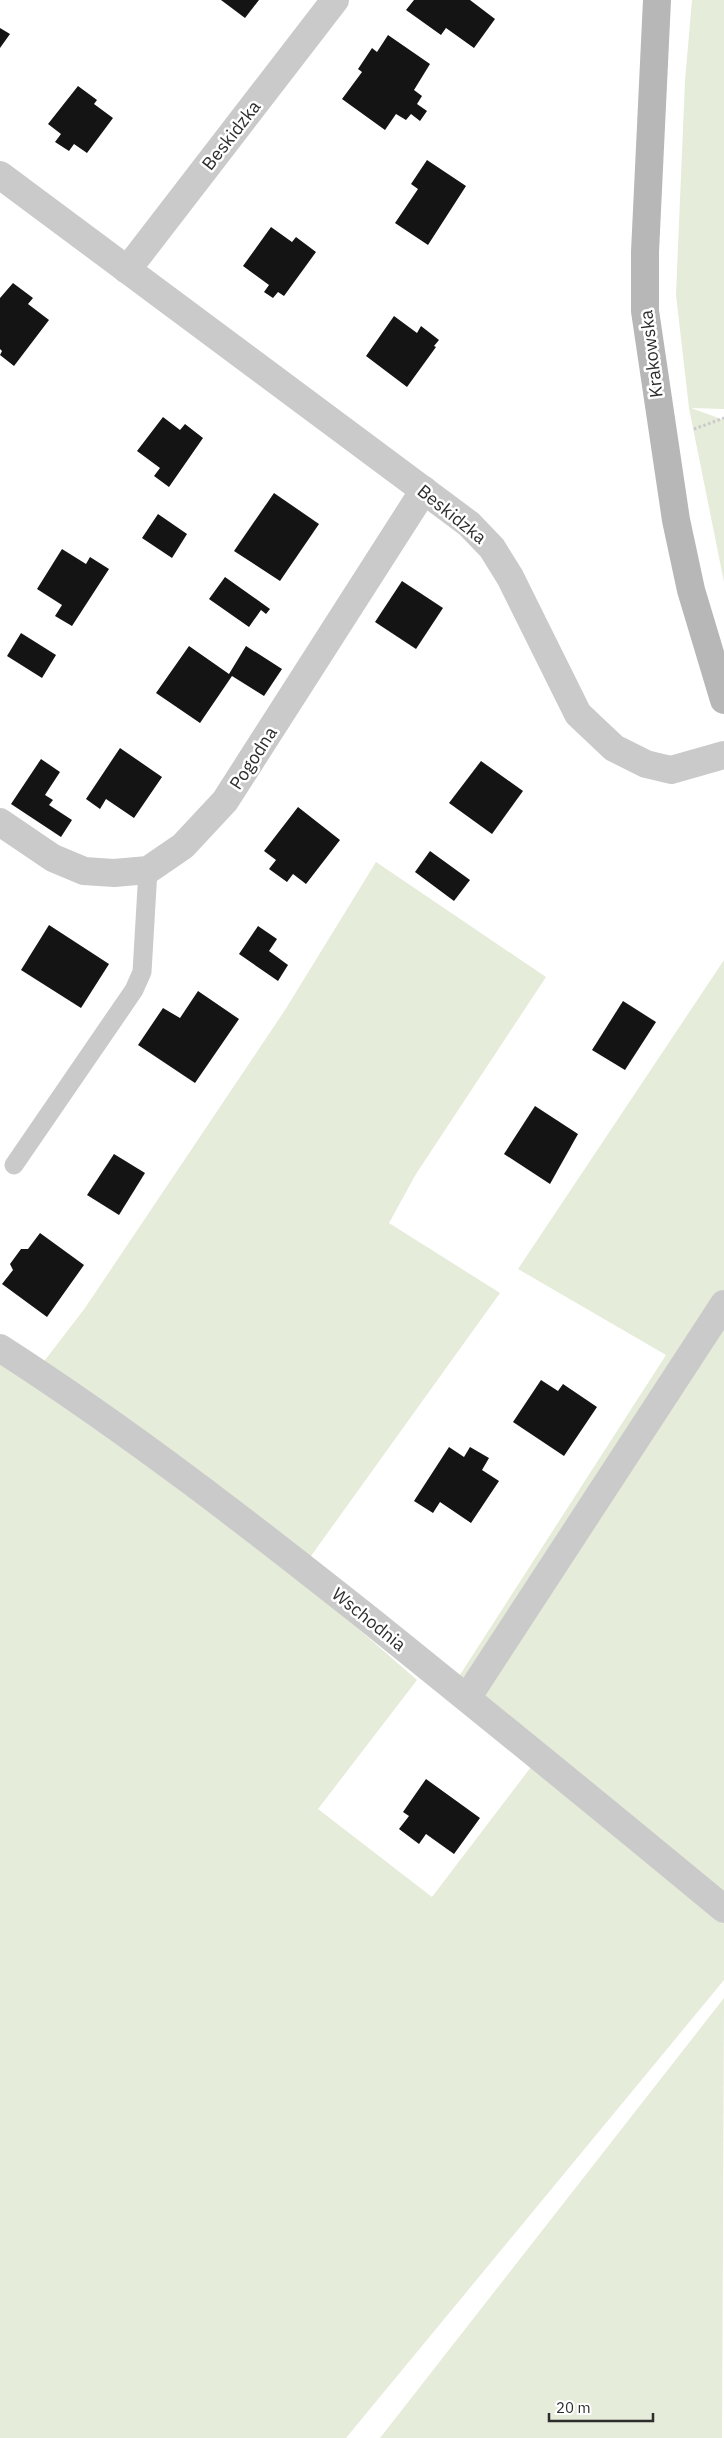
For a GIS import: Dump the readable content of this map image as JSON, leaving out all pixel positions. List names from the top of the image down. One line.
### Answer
{"streets":{"main road":["Krakowska"],"street":["Beskidzka","Pogodna","Wschodnia"]},"crossings":[["Beskidzka","Pogodna"]],"scale_bar":"20 m"}
